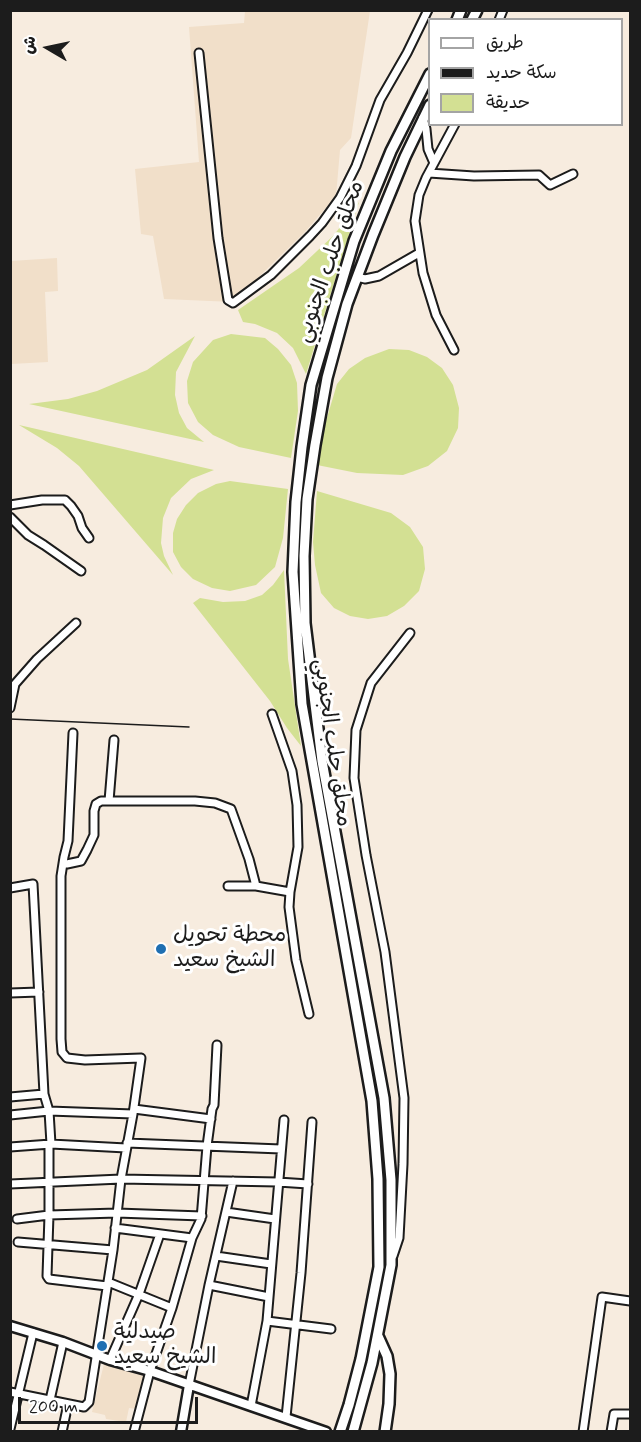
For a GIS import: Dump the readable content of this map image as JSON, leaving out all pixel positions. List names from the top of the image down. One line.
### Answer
{"streets":{"highway":["محلق حلب الجنوبي"]},"places":["محطة تحويل الشيخ سعيد","صيدلية الشيخ سعيد"],"legend":["طريق","سكة حديد","حديقة"],"scale_bar":"200 m","north":"left"}
